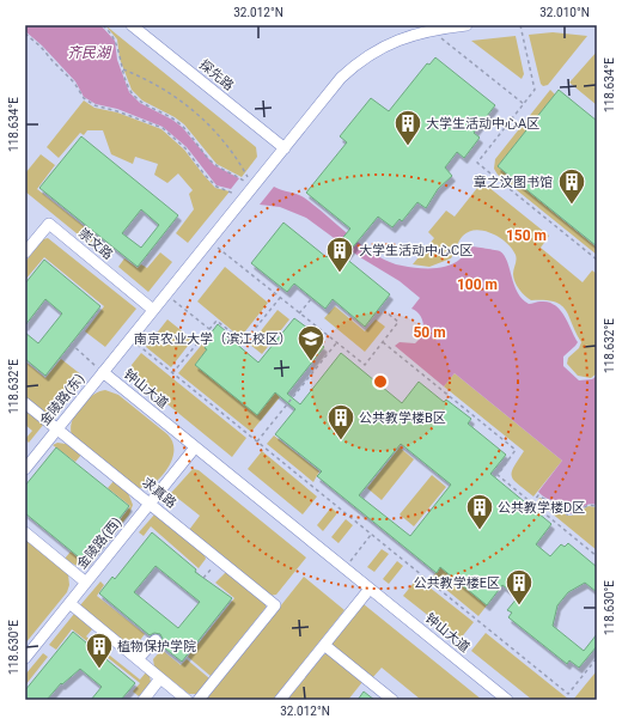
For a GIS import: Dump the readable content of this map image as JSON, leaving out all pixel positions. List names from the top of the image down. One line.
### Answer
{"streets":{"lane":["探先路","崇文路","钟山大道","金陵路(东)","求真路","金陵路(西)"]},"crossings":[["探先路","钟山大道"],["崇文路","钟山大道"],["钟山大道","金陵路(东)"],["钟山大道","金陵路(西)"],["金陵路(东)","求真路"],["求真路","金陵路(西)"]],"water":["齐民湖"],"places":{"building":["大学生活动中心A区","章之汶图书馆","大学生活动中心C区","公共教学楼B区","公共教学楼D区","公共教学楼E区","植物保护学院"],"school or university":["南京农业大学（滨江校区）"]},"coordinates":["32.012°N","32.010°N","118.634°E","118.632°E","118.630°E"],"rings":["150 m","100 m","50 m"]}
